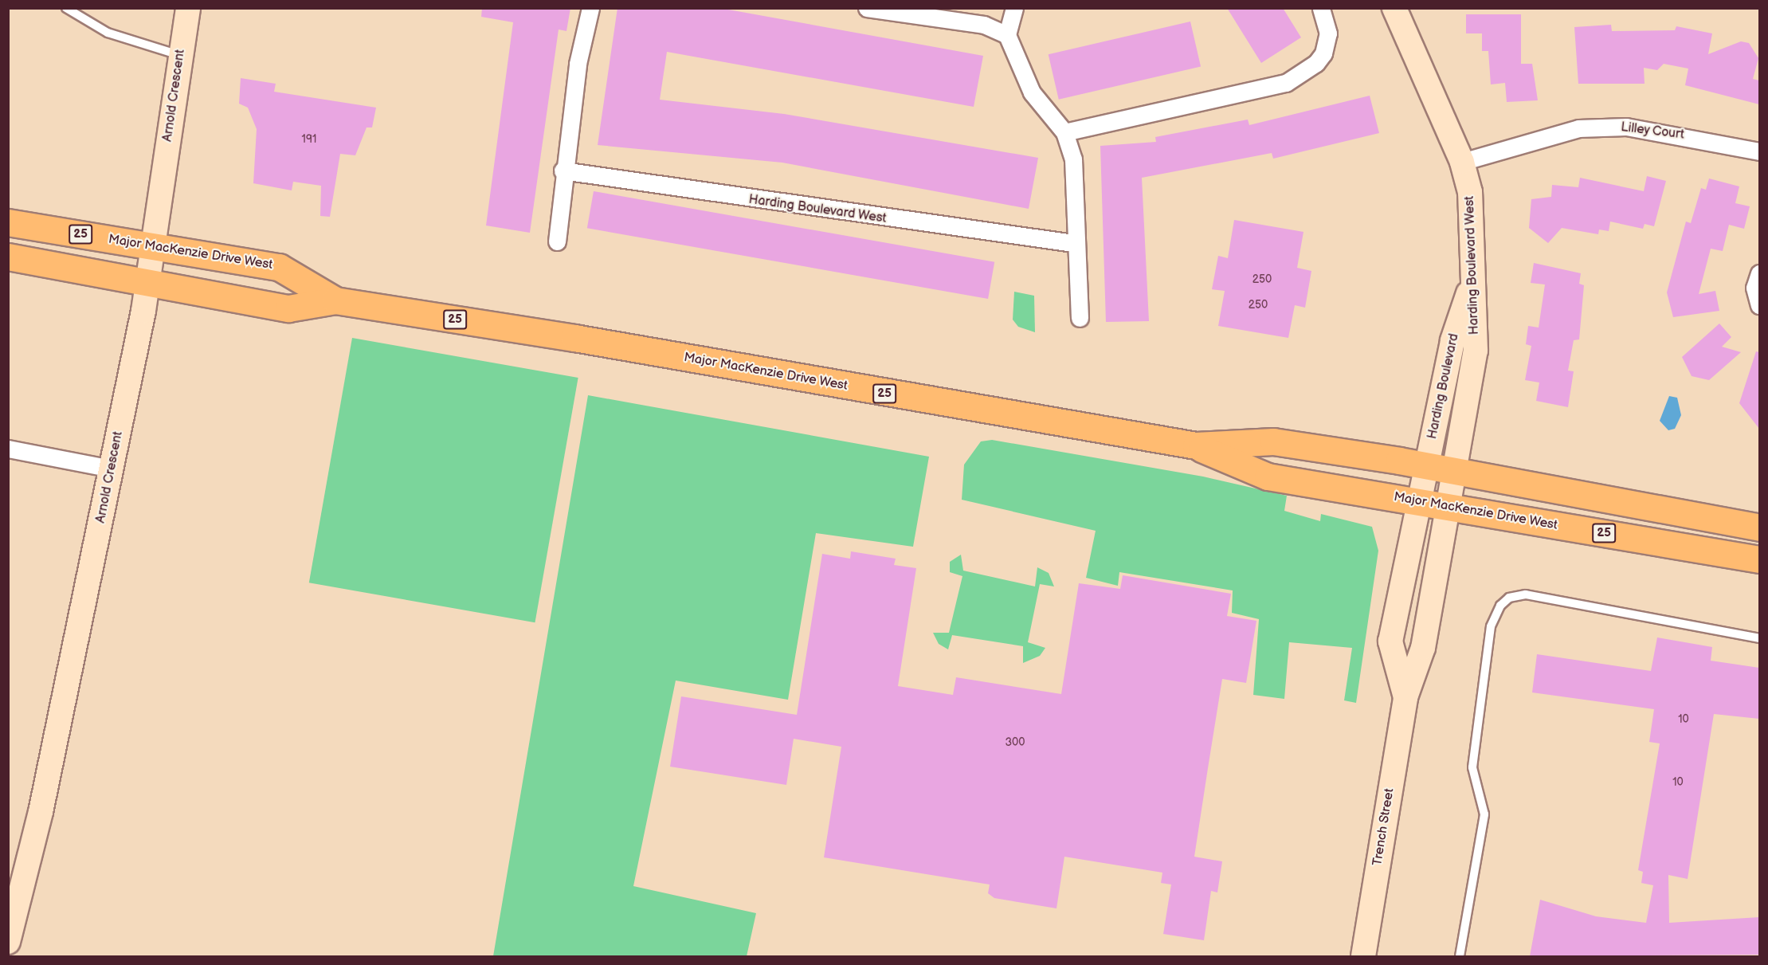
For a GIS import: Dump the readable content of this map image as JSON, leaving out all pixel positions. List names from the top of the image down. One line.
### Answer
{"streets":{"main road":["25","Major MacKenzie Drive West"],"street":["Arnold Crescent","Lilley Court","Harding Boulevard West","Harding Boulevard","Trench Street"]},"crossings":[["Arnold Crescent","Major MacKenzie Drive West"],["Lilley Court","Harding Boulevard West"],["Harding Boulevard West","Major MacKenzie Drive West"],["Harding Boulevard West","Harding Boulevard"],["Harding Boulevard West","Trench Street"],["Major MacKenzie Drive West","Harding Boulevard"],["Major MacKenzie Drive West","Trench Street"],["Harding Boulevard","Trench Street"]],"house_numbers":["191","250","250","10","300","10"]}
